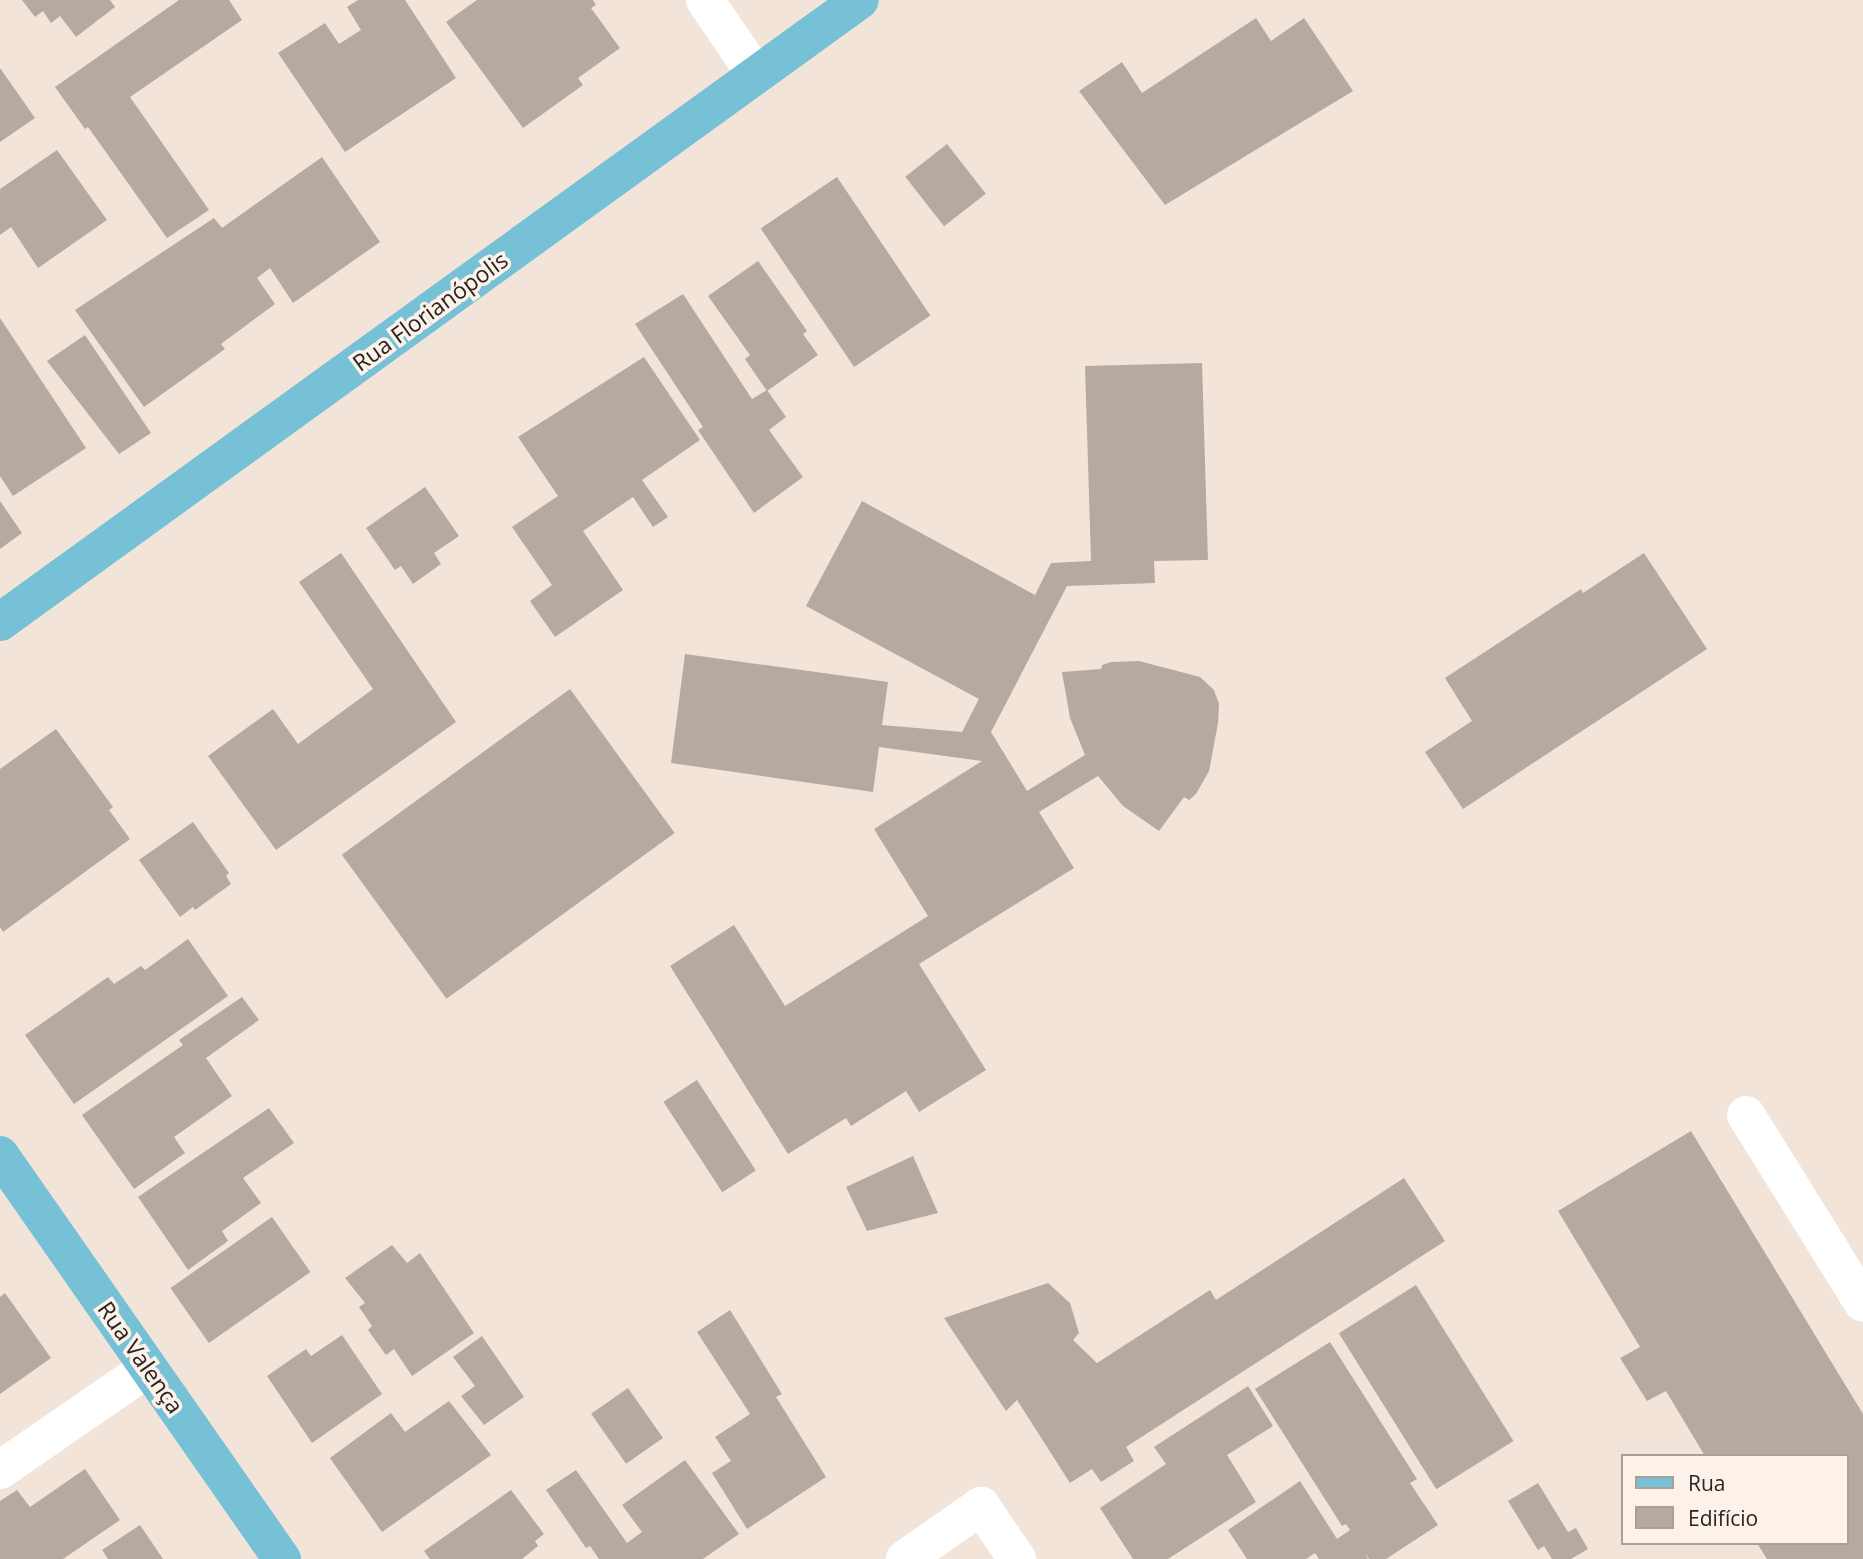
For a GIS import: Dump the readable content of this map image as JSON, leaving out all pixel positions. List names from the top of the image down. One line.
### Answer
{"streets":{"main road":["Rua Florianópolis","Rua Valença"]},"legend":["Rua","Edifício"]}
